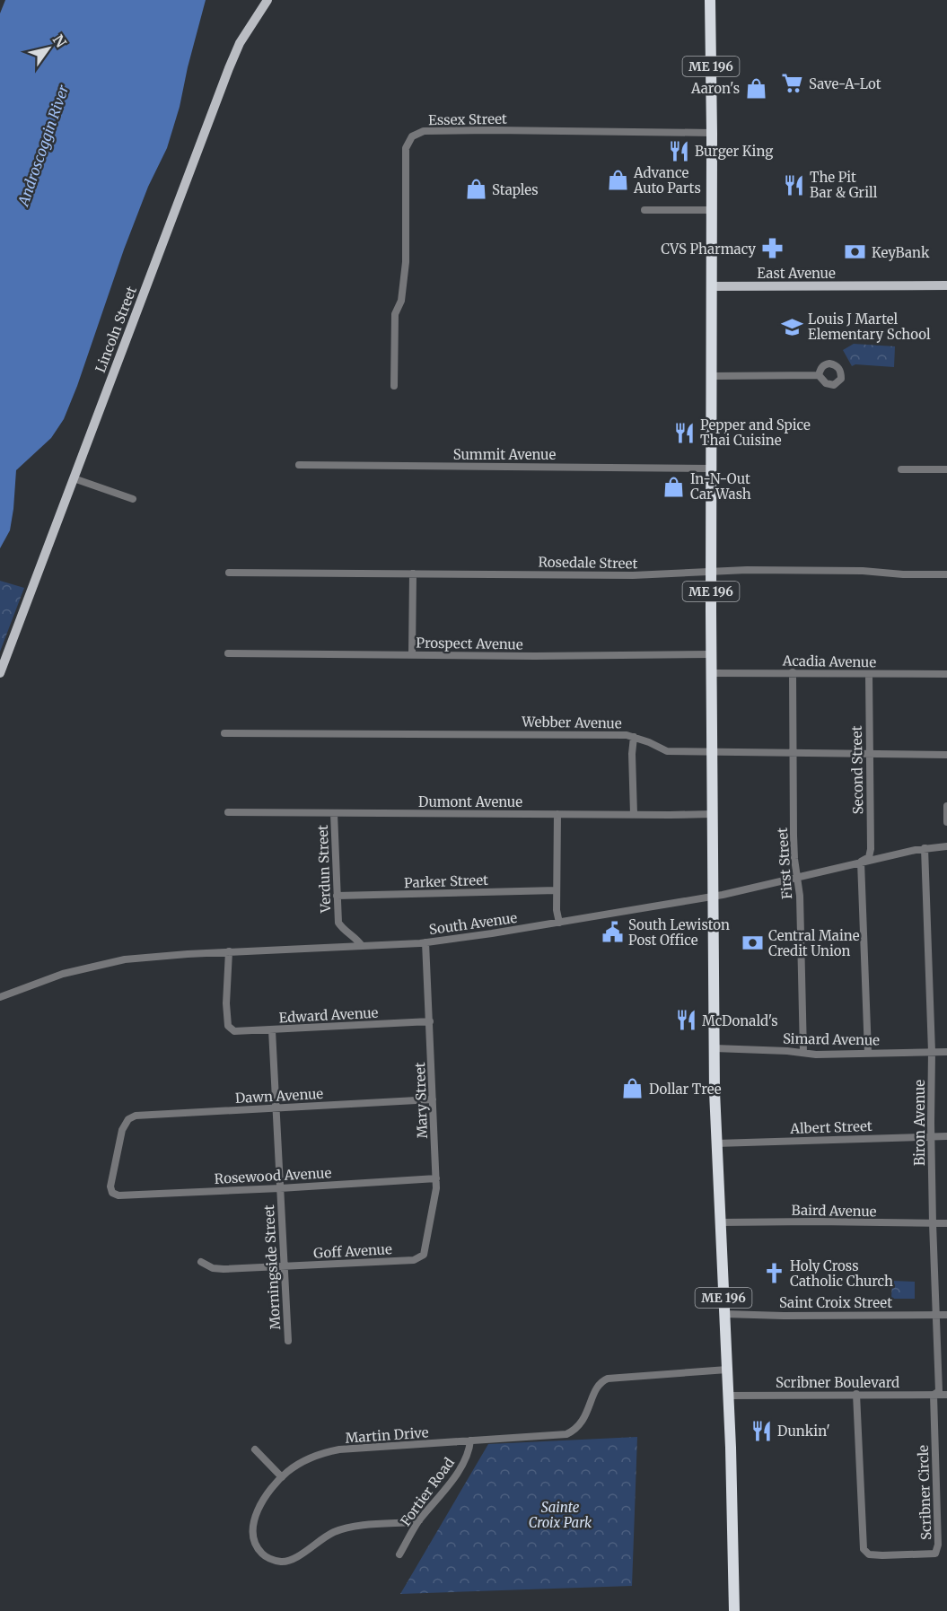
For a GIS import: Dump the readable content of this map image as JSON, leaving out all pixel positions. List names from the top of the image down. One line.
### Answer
{"streets":{"highway":["ME 196"],"main road":["East Avenue","Lincoln Street"],"street":["Essex Street","Summit Avenue","Rosedale Street","Prospect Avenue","Acadia Avenue","Webber Avenue","Second Street","Dumont Avenue","First Street","Verdun Street","Parker Street","South Avenue","Edward Avenue","Simard Avenue","Dawn Avenue","Mary Street","Biron Avenue","Albert Street","Rosewood Avenue","Baird Avenue","Goff Avenue","Morningside Street","Saint Croix Street","Scribner Boulevard","Martin Drive","Fortier Road","Scribner Circle"]},"crossings":[["ME 196","Essex Street"],["ME 196","East Avenue"],["ME 196","Summit Avenue"],["ME 196","Rosedale Street"],["ME 196","Prospect Avenue"],["ME 196","Acadia Avenue"],["ME 196","Webber Avenue"],["ME 196","Dumont Avenue"],["ME 196","South Avenue"],["ME 196","Simard Avenue"],["ME 196","Albert Street"],["ME 196","Baird Avenue"],["ME 196","Saint Croix Street"],["ME 196","Scribner Boulevard"],["ME 196","Martin Drive"],["Acadia Avenue","Second Street"],["Acadia Avenue","First Street"],["Webber Avenue","Second Street"],["Webber Avenue","First Street"],["Second Street","South Avenue"],["Dumont Avenue","Verdun Street"],["First Street","South Avenue"],["First Street","Simard Avenue"],["Verdun Street","Parker Street"],["Verdun Street","South Avenue"],["South Avenue","Edward Avenue"],["South Avenue","Mary Street"],["South Avenue","Biron Avenue"],["Edward Avenue","Mary Street"],["Edward Avenue","Morningside Street"],["Simard Avenue","Biron Avenue"],["Dawn Avenue","Mary Street"],["Dawn Avenue","Rosewood Avenue"],["Dawn Avenue","Morningside Street"],["Mary Street","Rosewood Avenue"],["Mary Street","Goff Avenue"],["Biron Avenue","Albert Street"],["Biron Avenue","Baird Avenue"],["Biron Avenue","Saint Croix Street"],["Biron Avenue","Scribner Boulevard"],["Biron Avenue","Scribner Circle"],["Rosewood Avenue","Morningside Street"],["Goff Avenue","Morningside Street"],["Scribner Boulevard","Scribner Circle"],["Martin Drive","Fortier Road"]],"water":["Androscoggin River"],"parks":["Sainte Croix Park"],"places":{"supermarket":["Save-A-Lot"],"shop":["Aaron's","Advance Auto Parts","Staples","In-N-Out Car Wash","Dollar Tree"],"restaurant":["Burger King","The Pit Bar & Grill","Pepper and Spice Thai Cuisine","McDonald's","Dunkin'"],"pharmacy":["CVS Pharmacy"],"bank":["KeyBank","Central Maine Credit Union"],"school or university":["Louis J Martel Elementary School"],"public building":["South Lewiston Post Office"],"church":["Holy Cross Catholic Church"]},"north":"top right"}
